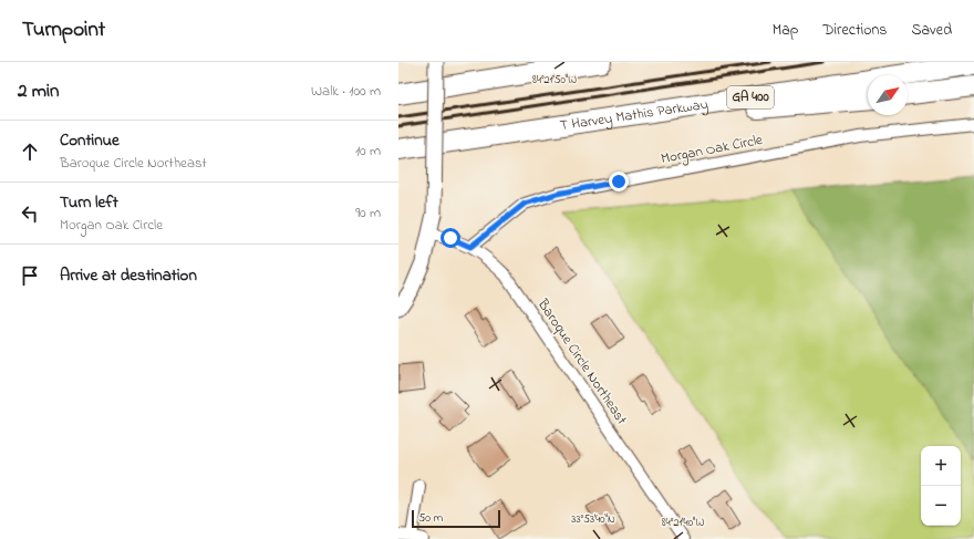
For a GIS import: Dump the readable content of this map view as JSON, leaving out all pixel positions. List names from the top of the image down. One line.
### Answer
{"streets":{"highway":["GA 400","T Harvey Mathis Parkway"],"street":["Morgan Oak Circle","Baroque Circle Northeast"]},"crossings":[["Morgan Oak Circle","Baroque Circle Northeast"]],"scale_bar":"50 m","north":"top right","page":{"header":"Turnpoint","nav":["Map","Directions","Saved"],"heading":["2 min","Walk · 100 m"],"list":[["Continue","Baroque Circle Northeast","10 m"],["Turn left","Morgan Oak Circle","90 m"],"Arrive at destination"],"map_buttons":["+","−"],"scale":"50 m"},"coordinates":["84°21'50\"W","33°53'40\"N","84°21'40\"W"]}
